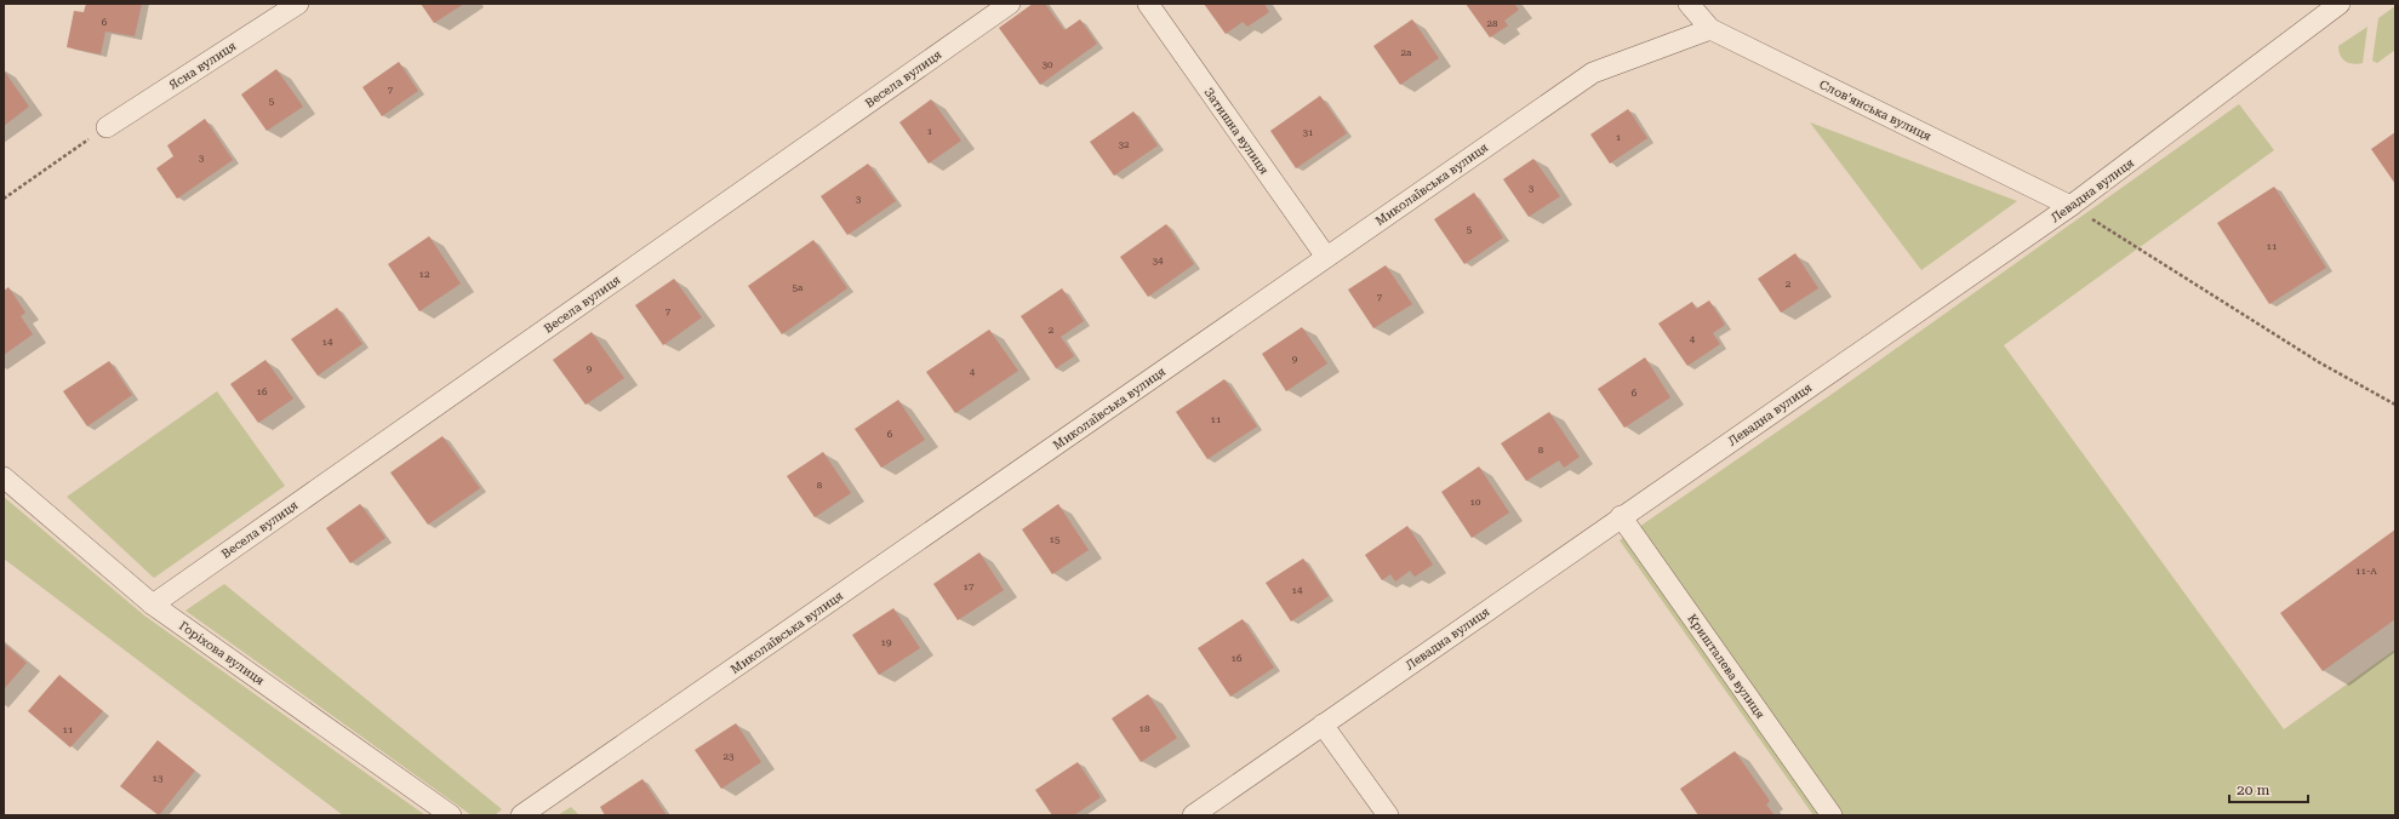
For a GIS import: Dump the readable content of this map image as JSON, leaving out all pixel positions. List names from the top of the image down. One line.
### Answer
{"streets":{"street":["Ясна вулиця","Весела вулиця","Словʼянська вулиця","Затишна вулиця","Миколаївська вулиця","Левадна вулиця","Горіхова вулиця","Кришталева вулиця"]},"crossings":[["Весела вулиця","Горіхова вулиця"],["Словʼянська вулиця","Миколаївська вулиця"],["Словʼянська вулиця","Левадна вулиця"],["Затишна вулиця","Миколаївська вулиця"],["Левадна вулиця","Кришталева вулиця"]],"house_numbers":["6","28","2а","30","7","5","1","31","1","32","3","3","3","5","11","34","12","2","5а","7","7","2","4","14","9","9","4","16","6","11","6","8","8","10","15","11-А","17","14","19","16","18","11","23","13"],"scale_bar":"20 m"}
